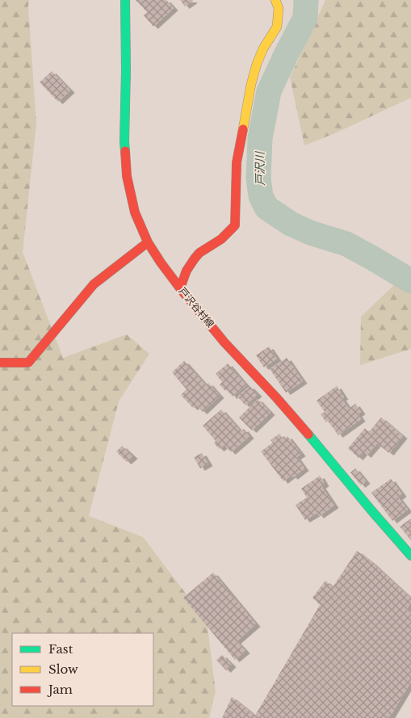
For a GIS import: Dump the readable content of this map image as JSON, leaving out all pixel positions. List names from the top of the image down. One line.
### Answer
{"streets":{"main road":["戸沢谷村線"]},"water":["戸沢川"],"legend":["Fast","Slow","Jam"]}
